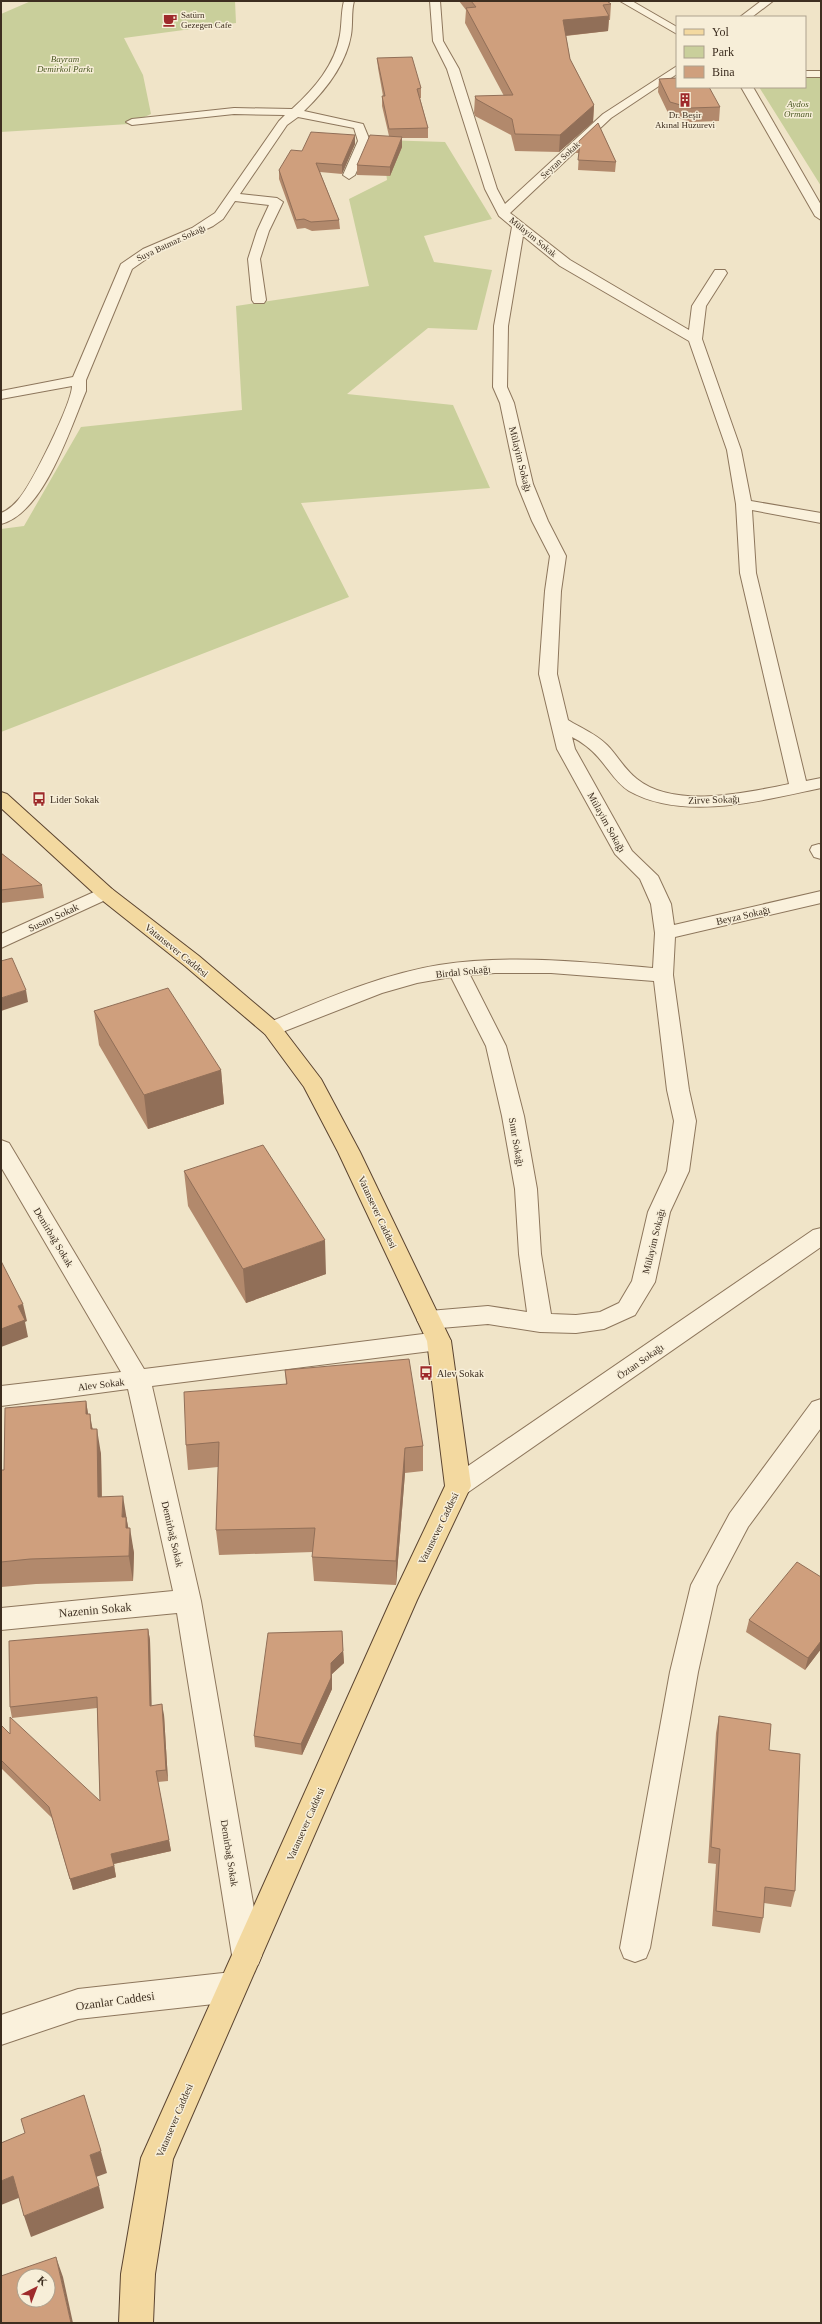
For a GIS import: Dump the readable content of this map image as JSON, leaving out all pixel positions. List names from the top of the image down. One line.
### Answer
{"streets":{"main road":["Vatansever Caddesi"],"street":["Seyran Sokak","Mülayim Sokak","Suya Batmaz Sokağı","Mülayim Sokağı","Zirve Sokağı","Beyza Sokağı","Susam Sokak","Birdal Sokağı","Sınır Sokağı","Demirbağ Sokak","Öztan Sokağı","Alev Sokak","Nazenin Sokak","Ozanlar Caddesi"]},"crossings":[["Seyran Sokak","Mülayim Sokak"],["Mülayim Sokak","Mülayim Sokağı"],["Mülayim Sokağı","Zirve Sokağı"],["Mülayim Sokağı","Beyza Sokağı"],["Mülayim Sokağı","Vatansever Caddesi"],["Mülayim Sokağı","Birdal Sokağı"],["Mülayim Sokağı","Sınır Sokağı"],["Mülayim Sokağı","Alev Sokak"],["Susam Sokak","Vatansever Caddesi"],["Vatansever Caddesi","Birdal Sokağı"],["Vatansever Caddesi","Demirbağ Sokak"],["Vatansever Caddesi","Öztan Sokağı"],["Vatansever Caddesi","Alev Sokak"],["Vatansever Caddesi","Ozanlar Caddesi"],["Birdal Sokağı","Sınır Sokağı"],["Demirbağ Sokak","Alev Sokak"],["Demirbağ Sokak","Nazenin Sokak"]],"parks":["Bayram Demirkol Parkı","Aydos Ormanı"],"places":{"cafe":["Satürn Gezegen Cafe"],"building":["Dr. Beşir Akınal Huzurevi"],"bus stop":["Lider Sokak","Alev Sokak"]},"legend":["Yol","Park","Bina"],"north":"top right"}
